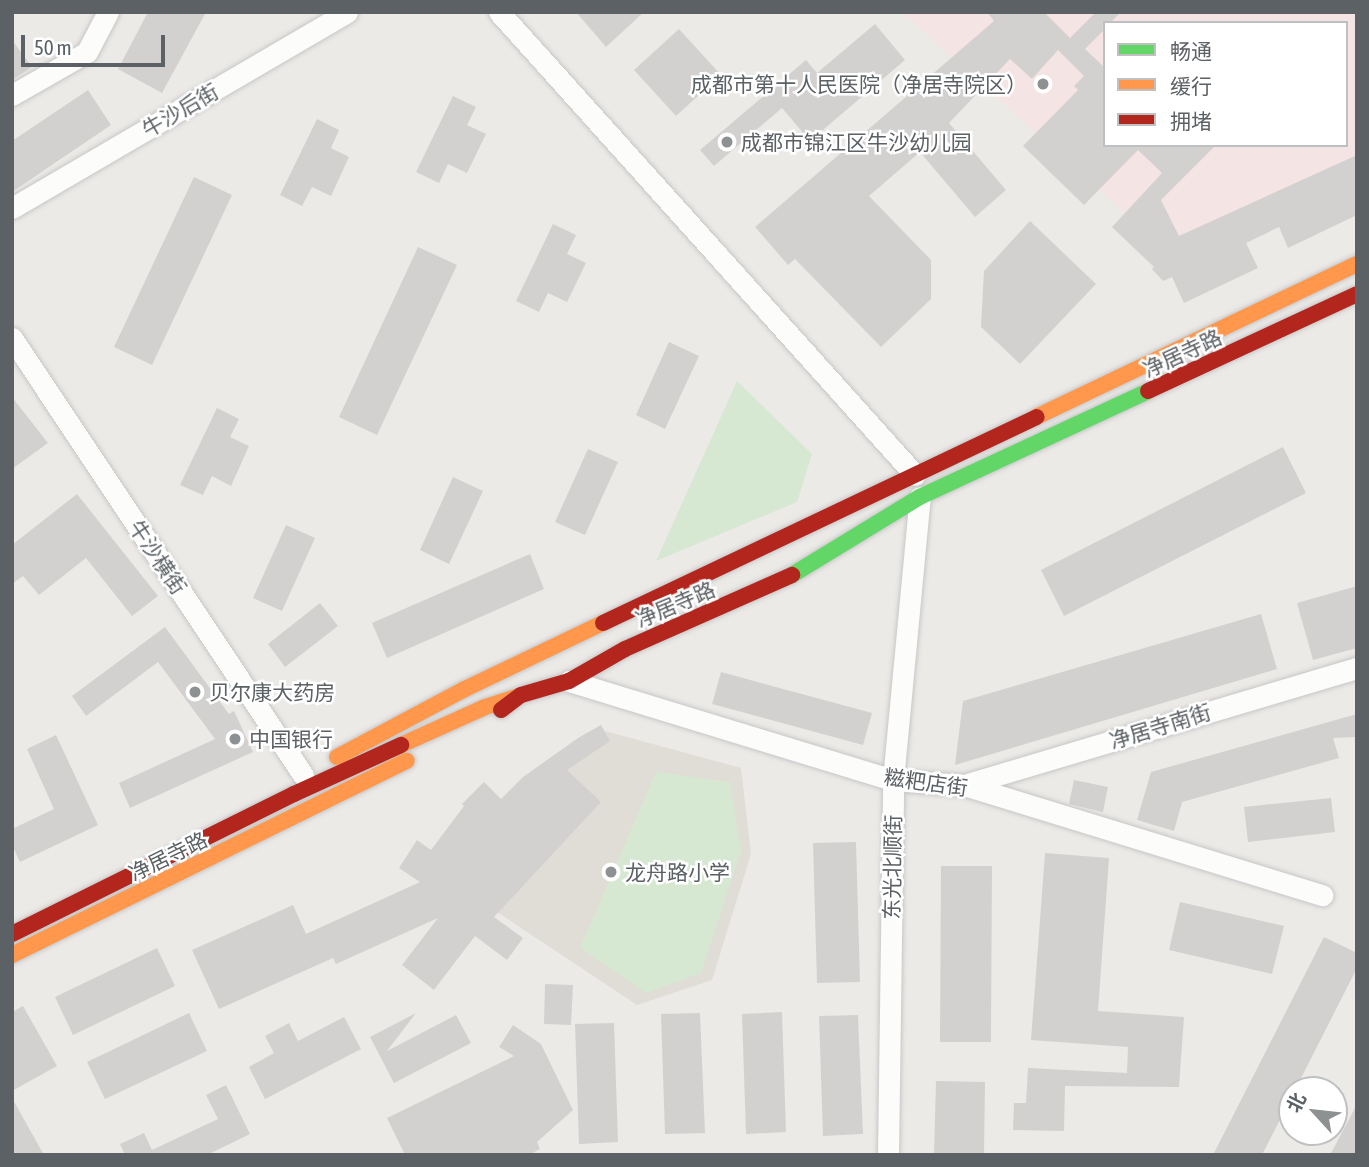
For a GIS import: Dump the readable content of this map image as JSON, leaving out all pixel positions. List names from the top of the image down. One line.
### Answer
{"streets":{"main road":["净居寺路"],"street":["牛沙后街","牛沙横街","净居寺南街","糍粑店街","东光北顺街"]},"crossings":[["净居寺路","牛沙横街"],["净居寺路","糍粑店街"],["净居寺路","东光北顺街"],["净居寺南街","糍粑店街"],["糍粑店街","东光北顺街"]],"places":["成都市第十人民医院（净居寺院区）","成都市锦江区牛沙幼儿园","贝尔康大药房","中国银行","龙舟路小学"],"legend":["畅通","缓行","拥堵"],"scale_bar":"50 m","north":"top left"}
